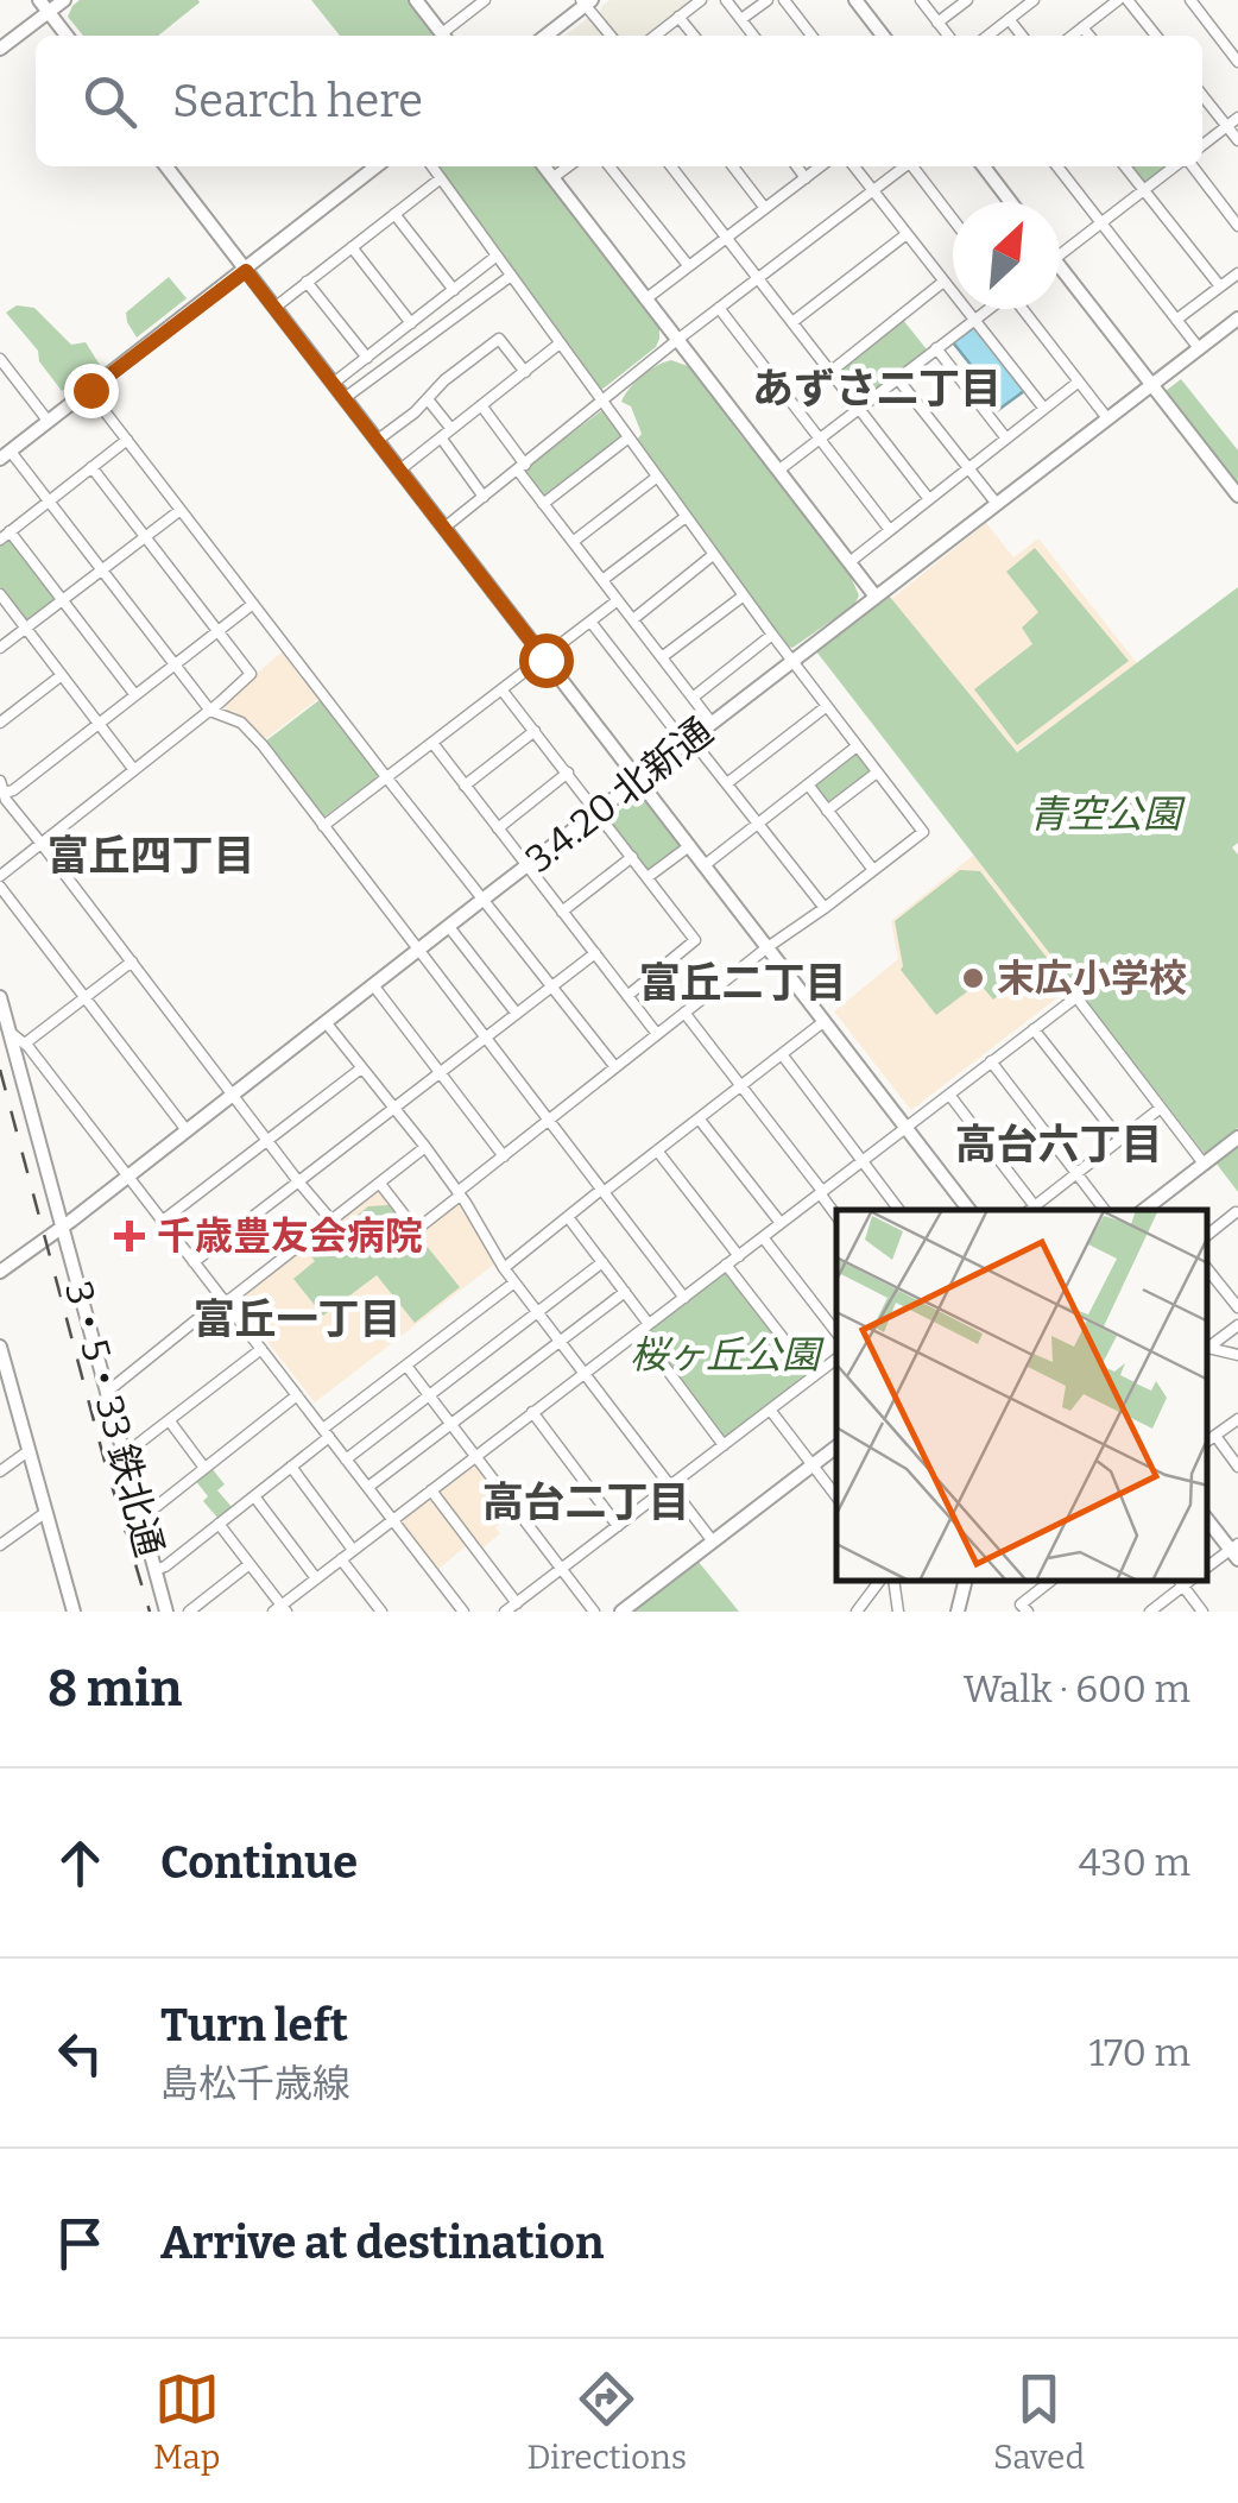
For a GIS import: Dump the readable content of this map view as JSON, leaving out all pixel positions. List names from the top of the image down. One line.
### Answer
{"streets":{"street":["3.4.20 北新通","3・5・33 鉄北通"]},"crossings":[["3.4.20 北新通","3・5・33 鉄北通"]],"districts":["あずさ二丁目","富丘四丁目","富丘二丁目","高台六丁目","富丘一丁目","高台二丁目"],"parks":["青空公園","桜ヶ丘公園"],"places":{"other":["末広小学校"],"health":["千歳豊友会病院"]},"north":"top right","page":{"search":"Search here","heading":["8 min","Walk · 600 m"],"list":[["Continue","430 m"],["Turn left","島松千歳線","170 m"],"Arrive at destination"],"nav":["Map","Directions","Saved"]}}
